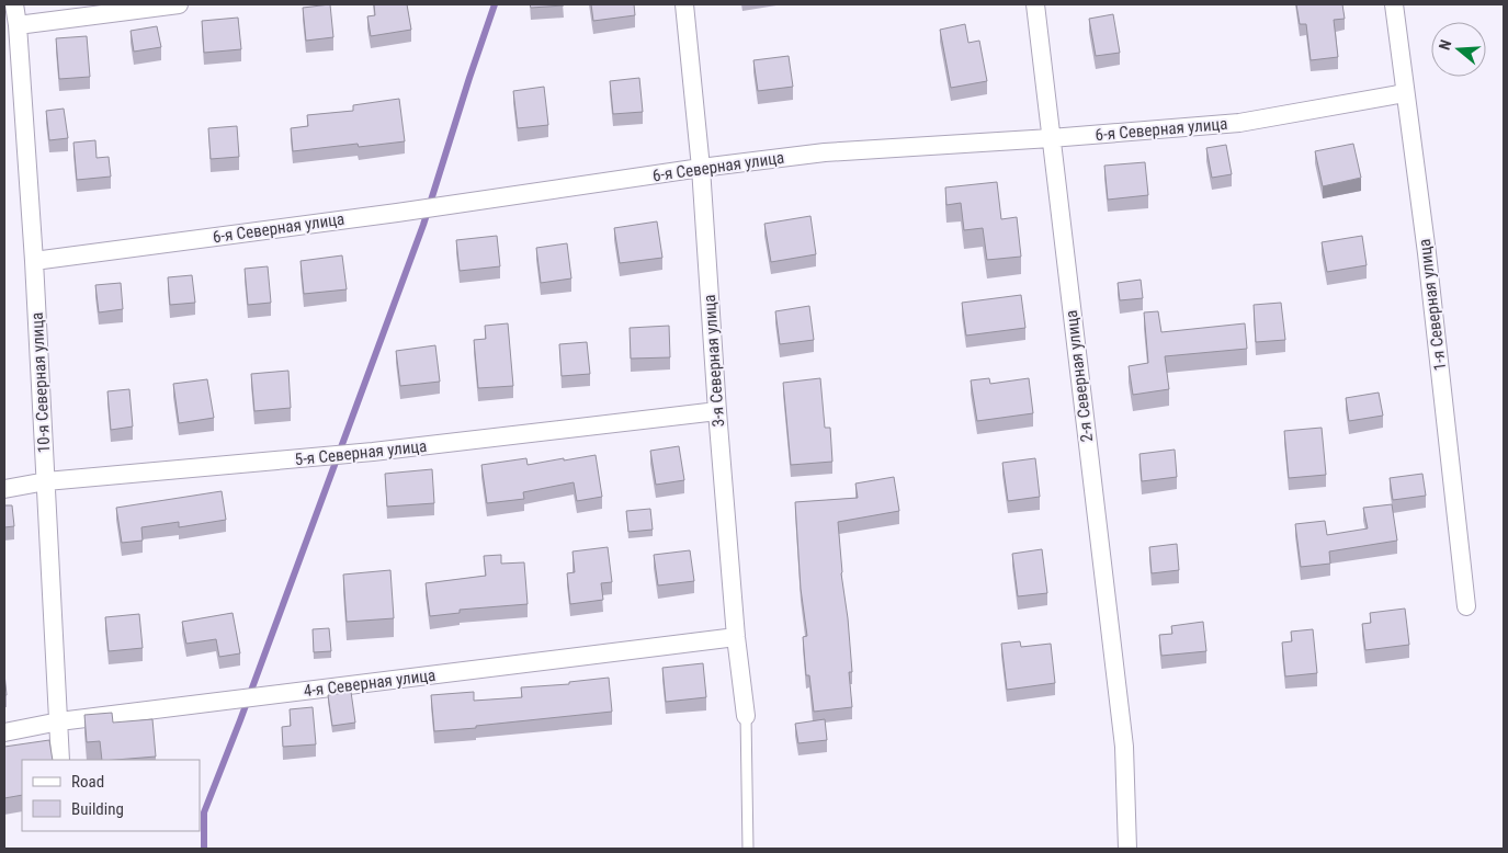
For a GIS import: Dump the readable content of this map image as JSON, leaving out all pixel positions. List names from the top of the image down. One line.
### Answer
{"streets":{"street":["6-я Северная улица","1-я Северная улица","3-я Северная улица","2-я Северная улица","10-я Северная улица","5-я Северная улица","4-я Северная улица"]},"crossings":[["6-я Северная улица","1-я Северная улица"],["6-я Северная улица","3-я Северная улица"],["6-я Северная улица","2-я Северная улица"],["6-я Северная улица","10-я Северная улица"],["3-я Северная улица","5-я Северная улица"],["3-я Северная улица","4-я Северная улица"],["10-я Северная улица","5-я Северная улица"],["10-я Северная улица","4-я Северная улица"]],"legend":["Road","Building"],"north":"left"}
